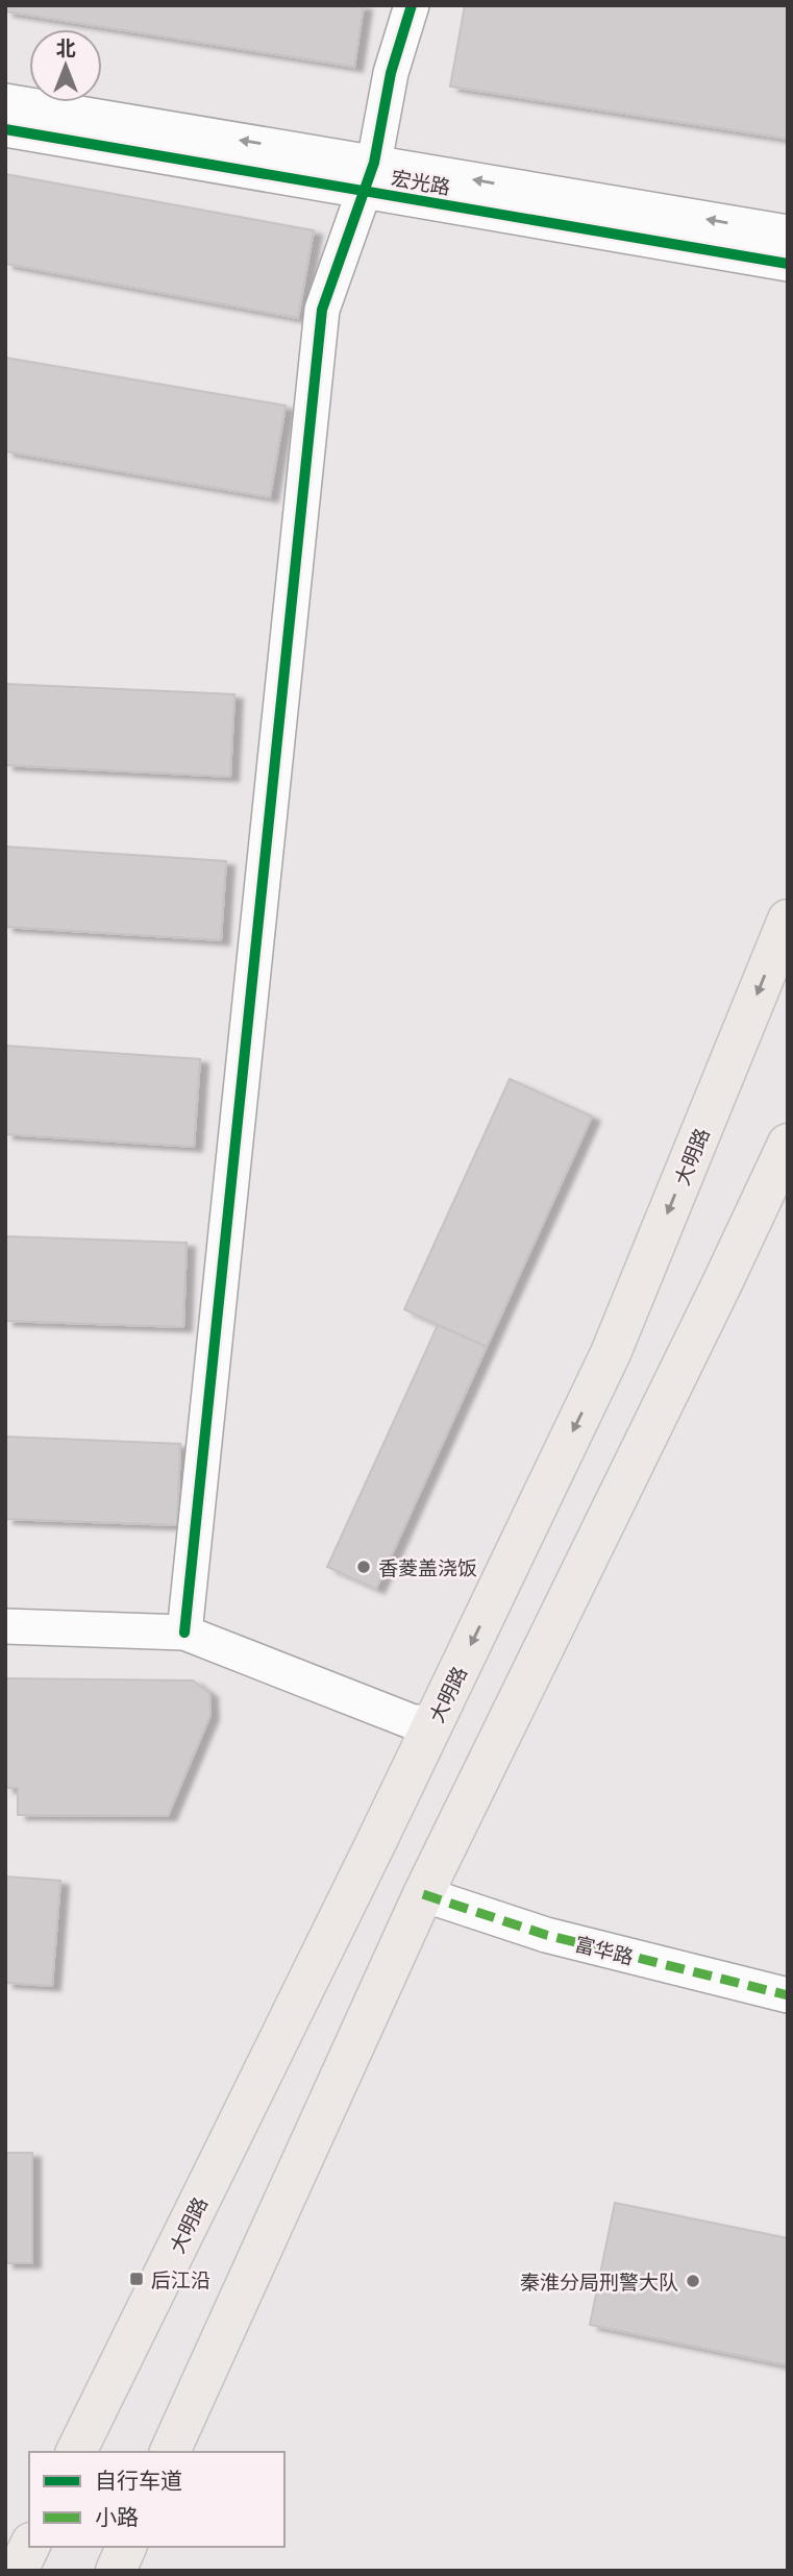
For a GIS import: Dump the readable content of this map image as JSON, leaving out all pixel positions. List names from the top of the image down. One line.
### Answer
{"streets":{"main road":["大明路"],"street":["宏光路","富华路"]},"places":{"other":["香菱盖浇饭","秦淮分局刑警大队"],"transit":["后江沿"]},"legend":["自行车道","小路"],"north":"top"}
